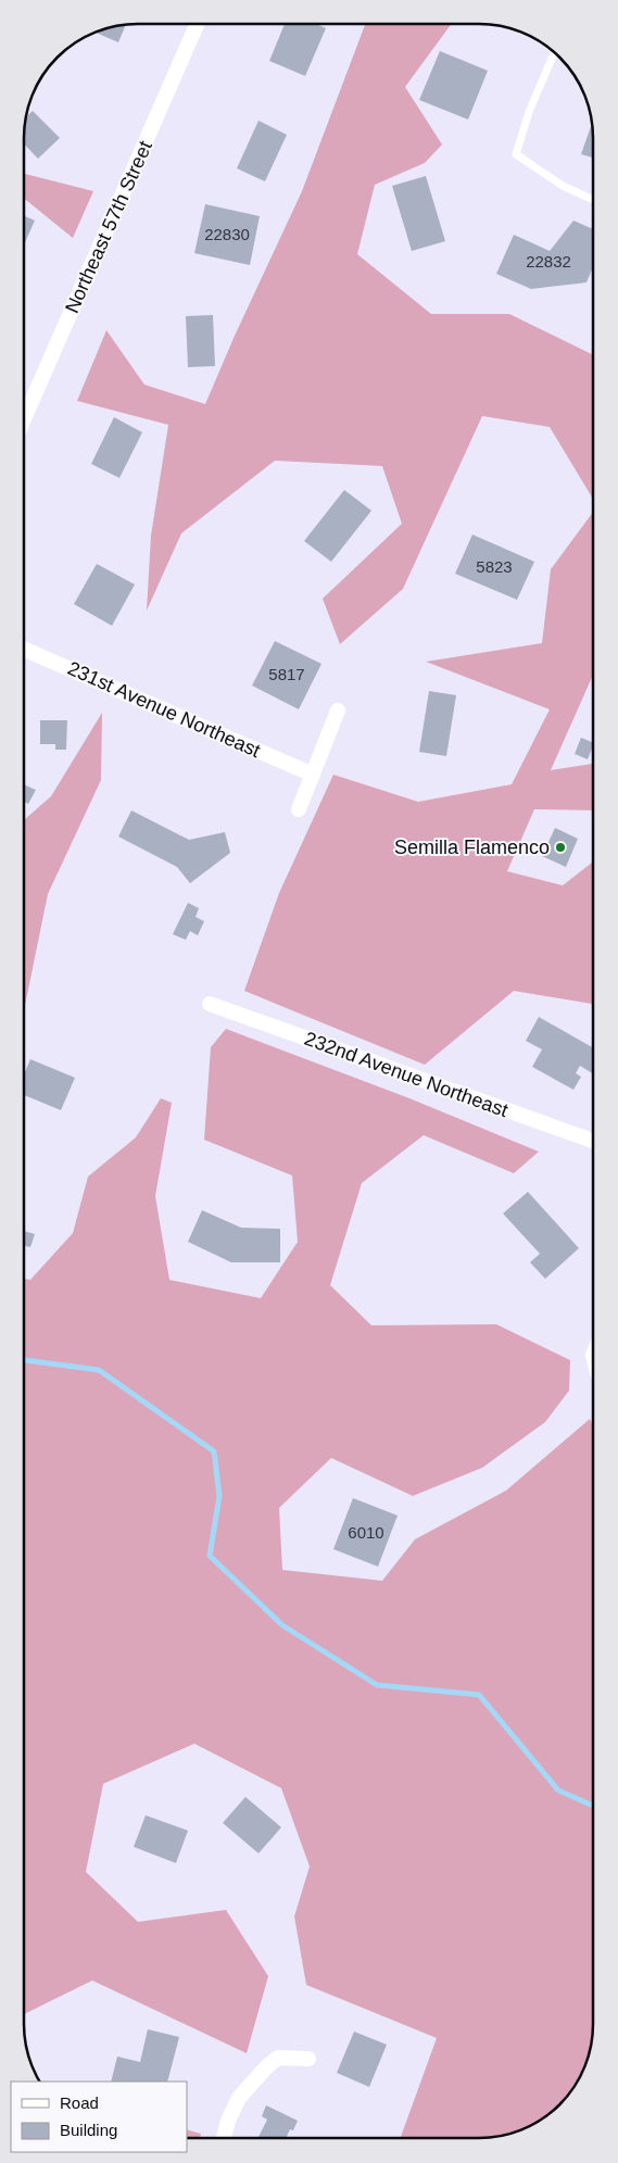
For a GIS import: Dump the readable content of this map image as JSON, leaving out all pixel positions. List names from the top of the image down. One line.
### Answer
{"streets":{"street":["Northeast 57th Street","231st Avenue Northeast","232nd Avenue Northeast"]},"places":["Semilla Flamenco"],"house_numbers":["22830","22832","5823","5817","6010"],"legend":["Road","Building"]}
